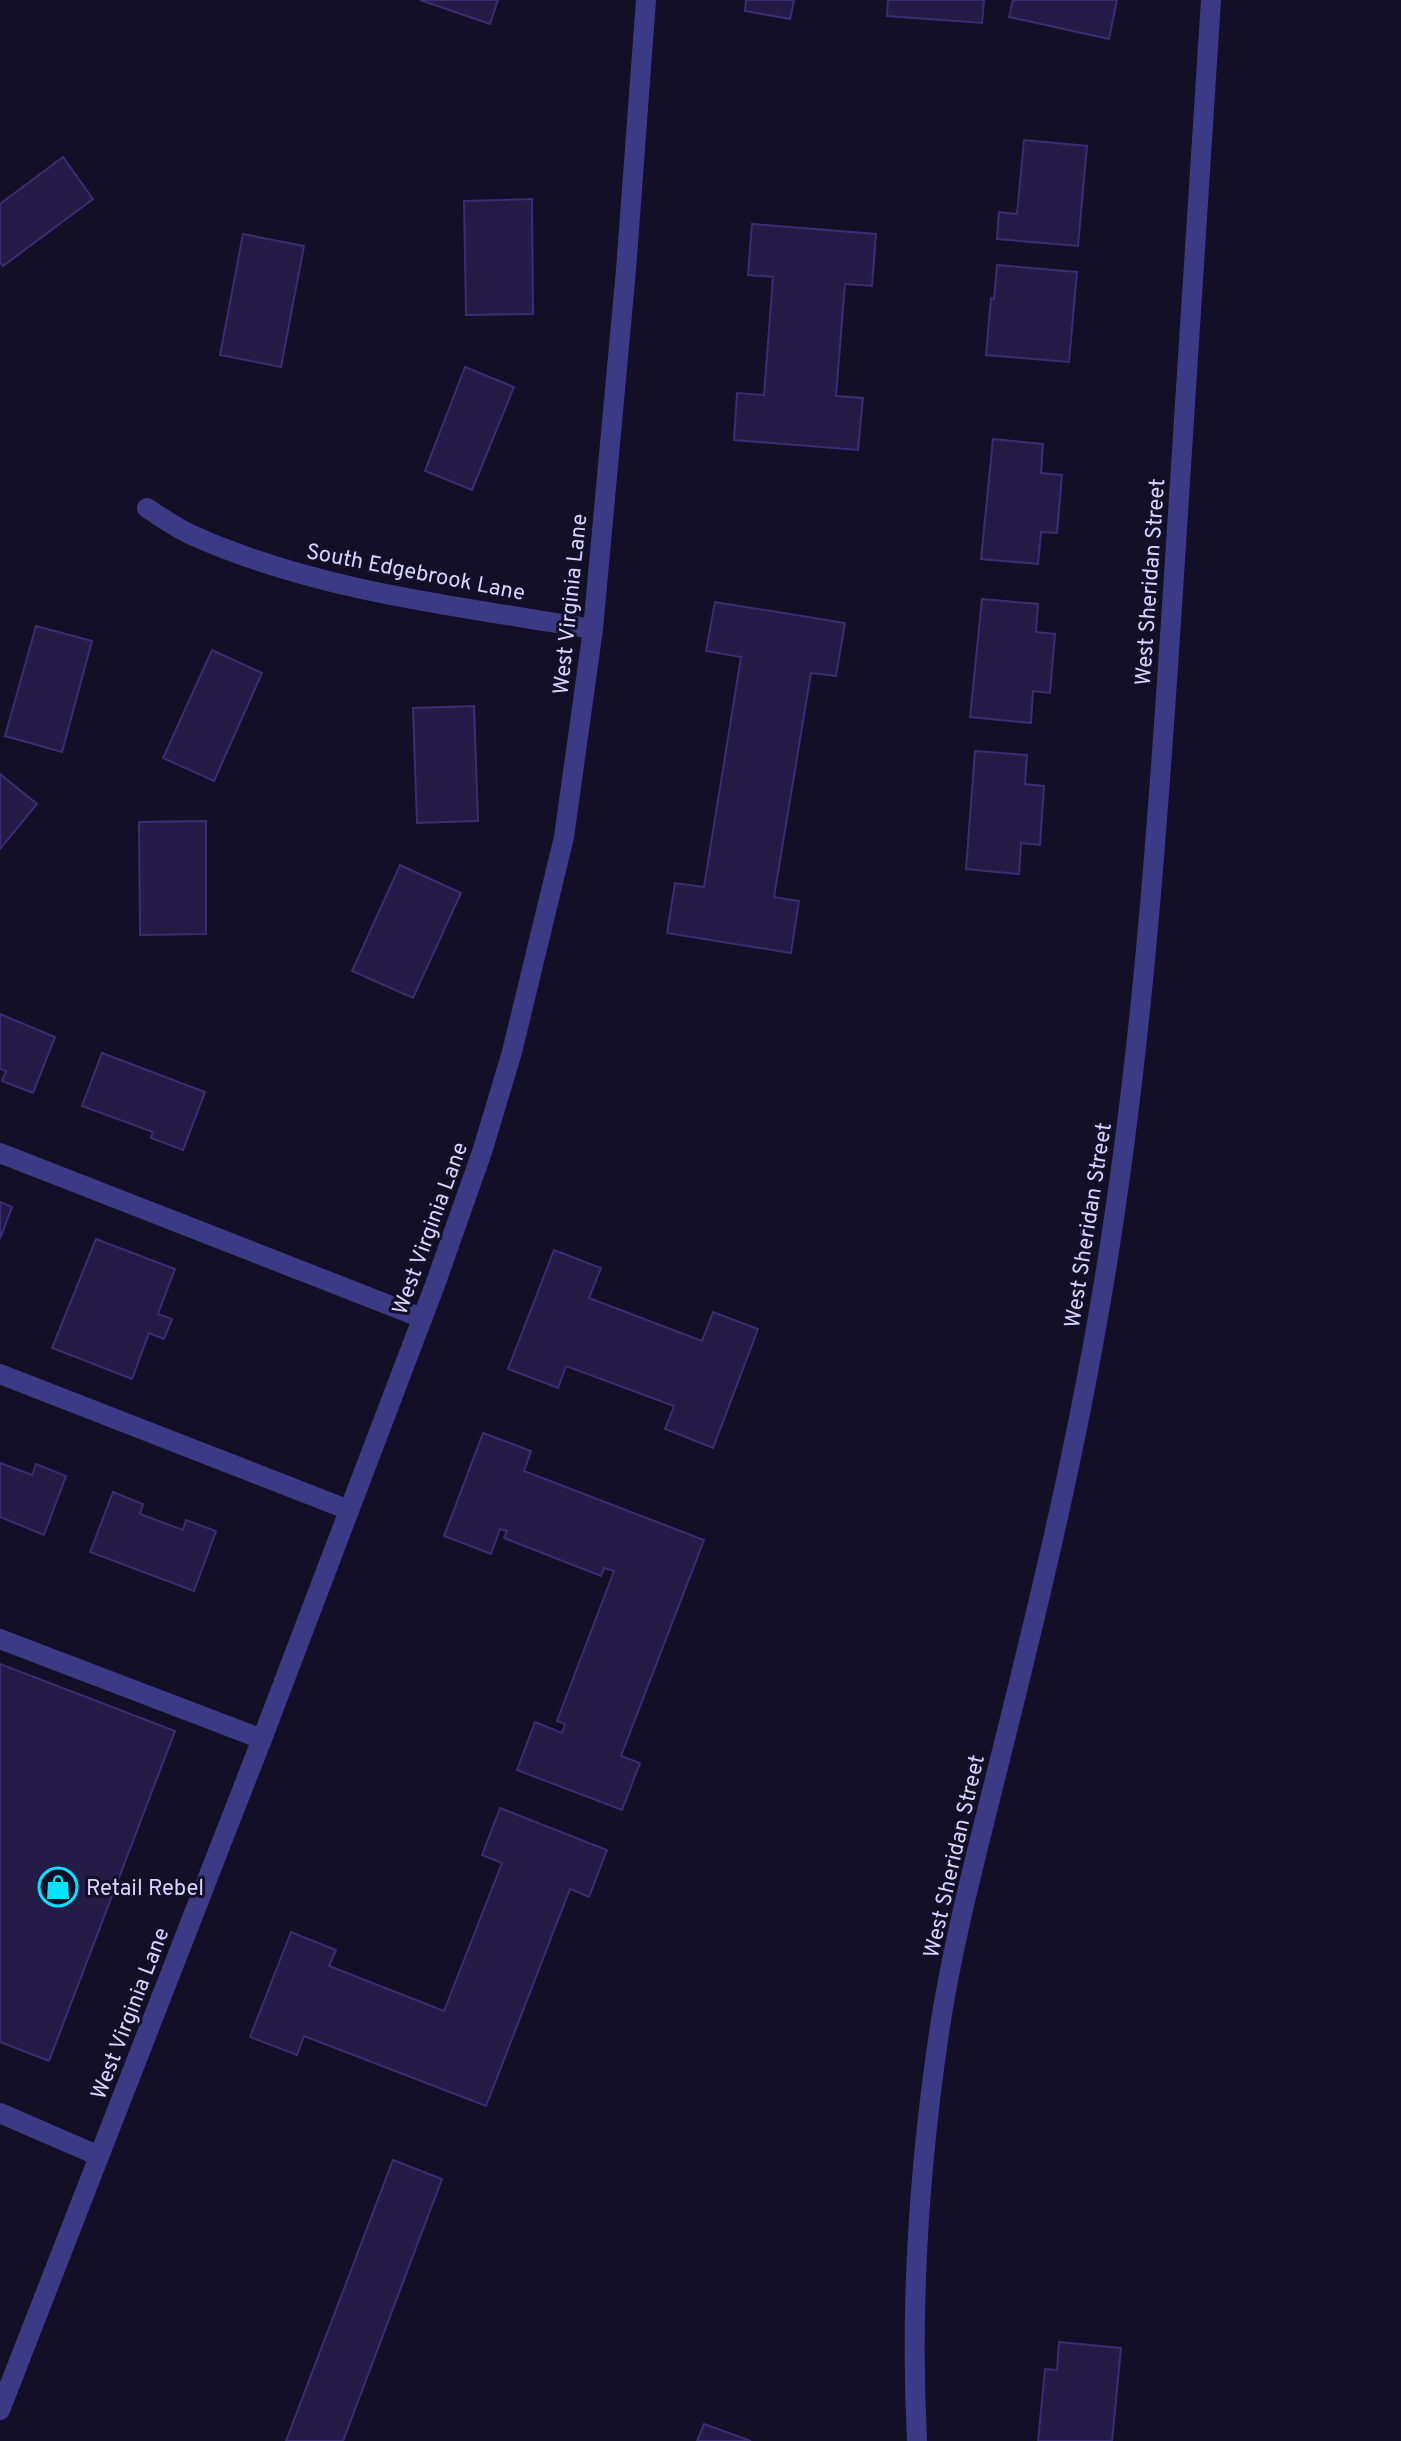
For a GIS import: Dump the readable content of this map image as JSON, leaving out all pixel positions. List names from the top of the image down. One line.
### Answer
{"streets":{"street":["South Edgebrook Lane","West Sheridan Street","West Virginia Lane"]},"crossings":[["South Edgebrook Lane","West Virginia Lane"]],"places":{"shop":["Retail Rebel"]}}
